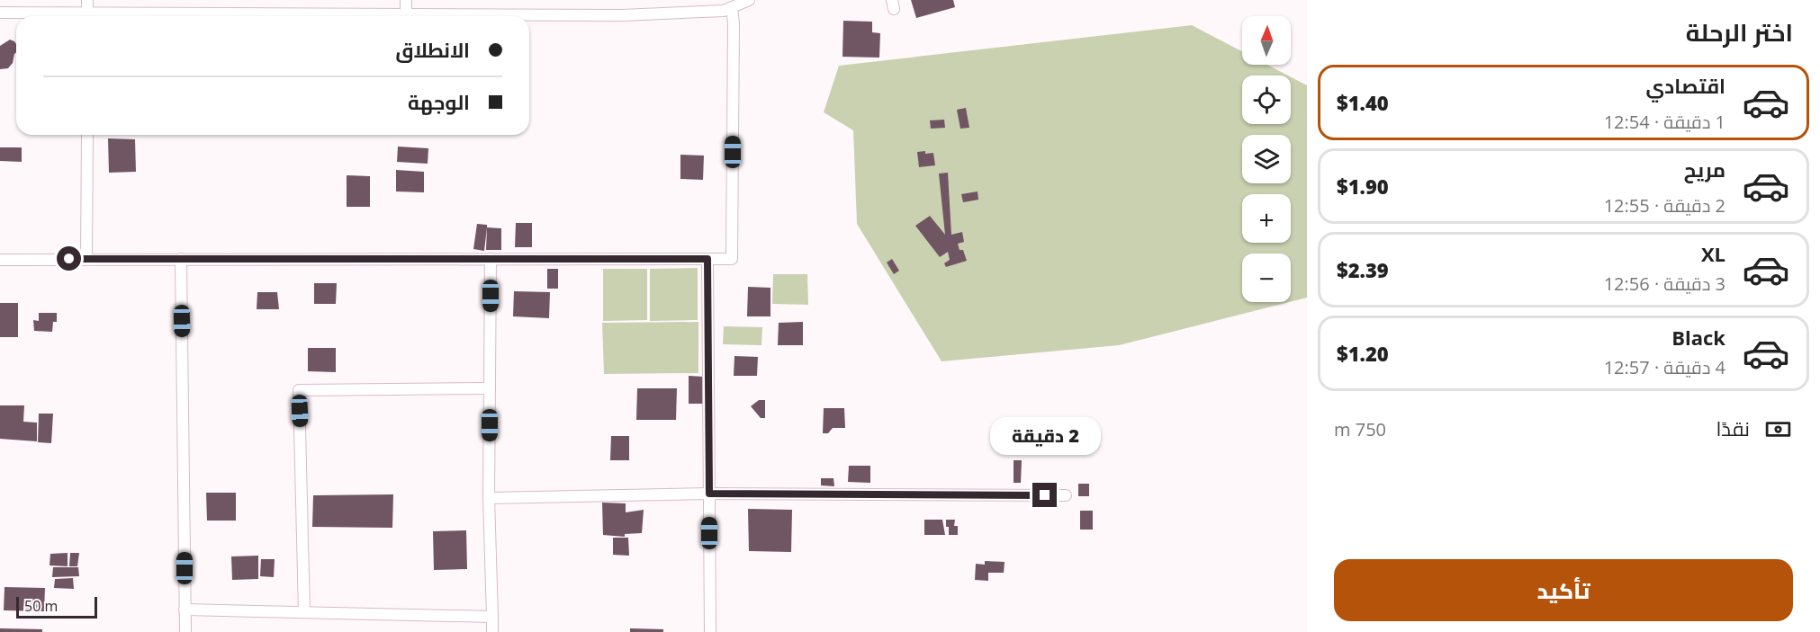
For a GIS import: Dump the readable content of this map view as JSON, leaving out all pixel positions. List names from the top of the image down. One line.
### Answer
{"scale_bar":"50 m","north":"top","page":{"heading":"اختر الرحلة","map_buttons":["+","−"],"banner":["الانطلاق","الوجهة"],"list":[{"name":"اقتصادي","note":"1 دقيقة · 12:54","value":"$1.40"},{"name":"مريح","note":"2 دقيقة · 12:55","value":"$1.90"},{"name":"XL","note":"3 دقيقة · 12:56","value":"$2.39"},{"name":"Black","note":"4 دقيقة · 12:57","value":"$1.20"}],"pay":["نقدًا","750 m"],"bubble":"2 دقيقة","buttons":"تأكيد","scale":"50 m"}}
